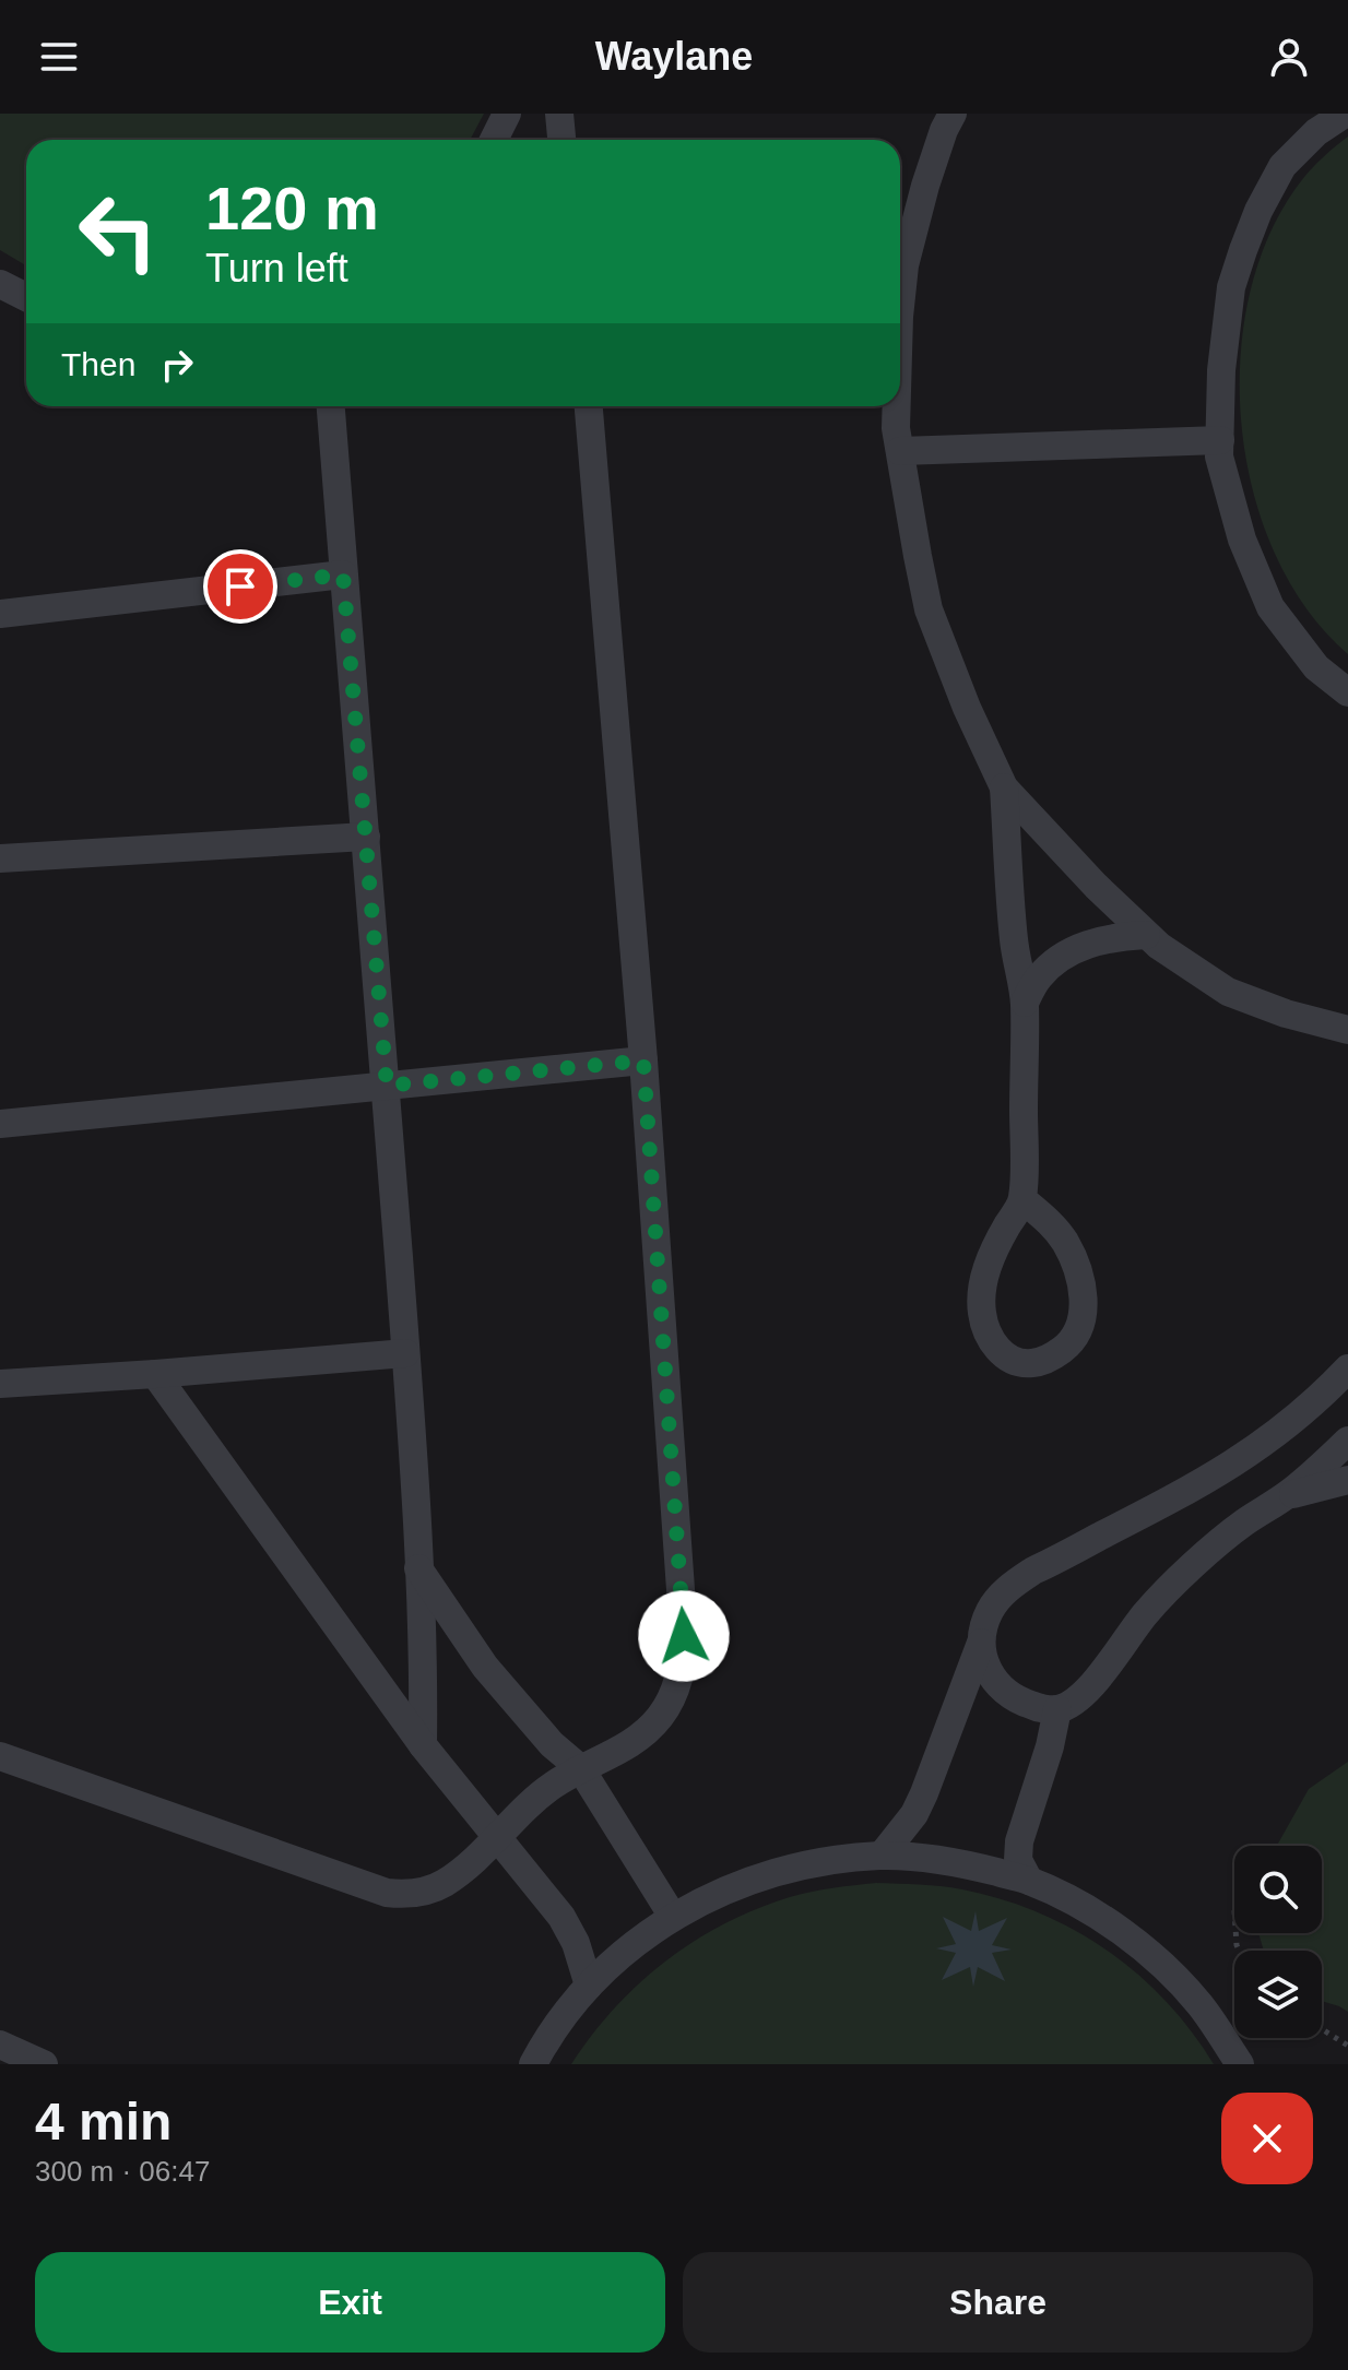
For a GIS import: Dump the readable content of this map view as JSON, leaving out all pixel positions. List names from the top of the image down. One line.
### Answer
{"page":{"header":"Waylane","turn":["120 m","Turn left"],"then":"Then","heading":["4 min","300 m · 06:47"],"buttons":["Exit","Share"]}}
